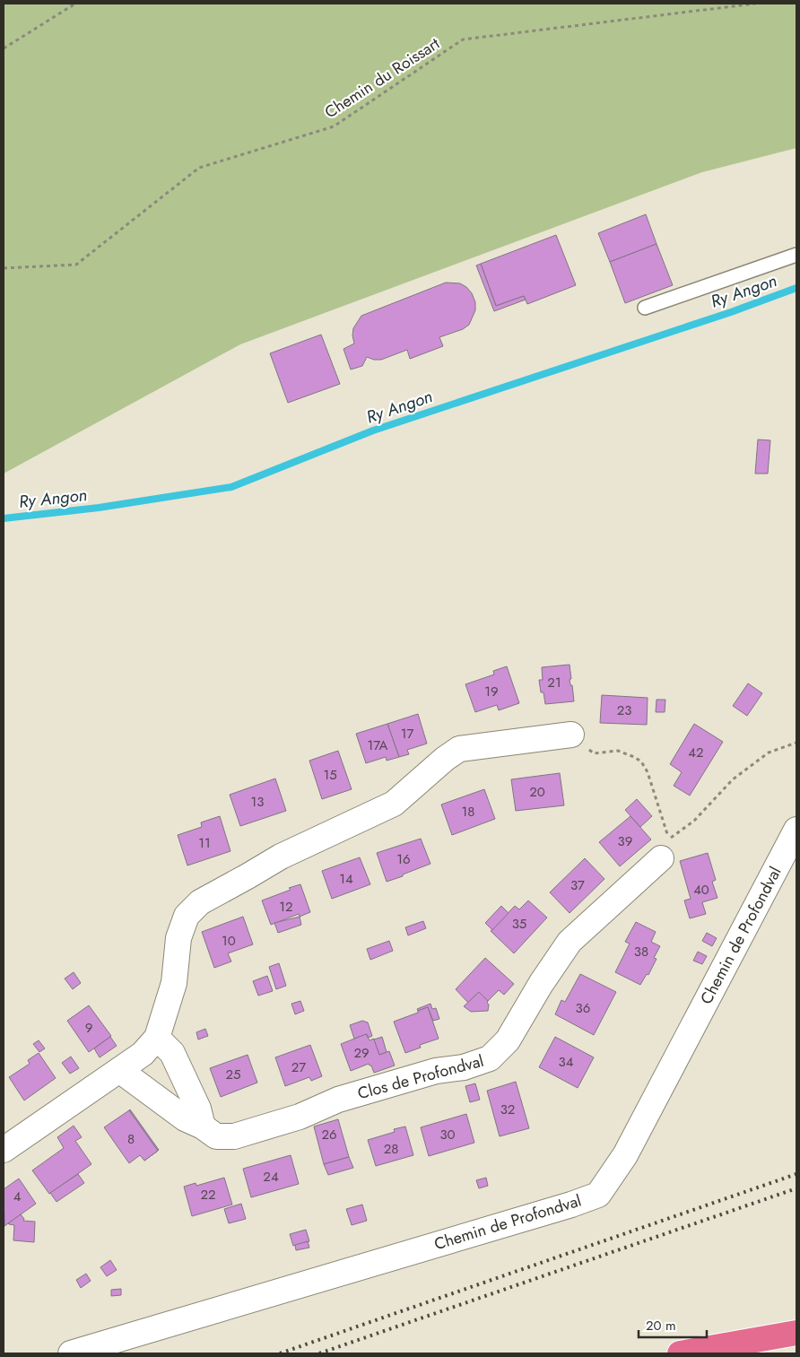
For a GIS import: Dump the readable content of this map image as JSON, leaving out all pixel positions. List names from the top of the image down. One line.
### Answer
{"streets":{"street":["Chemin de Profondval","Clos de Profondval"],"path":["Chemin du Roissart"]},"water":["Ry Angon"],"house_numbers":["21","19","23","17","17A","42","15","20","13","18","39","11","16","14","37","40","12","35","10","38","36","9","29","34","27","25","32","26","30","8","28","24","22","4"],"scale_bar":"20 m"}
